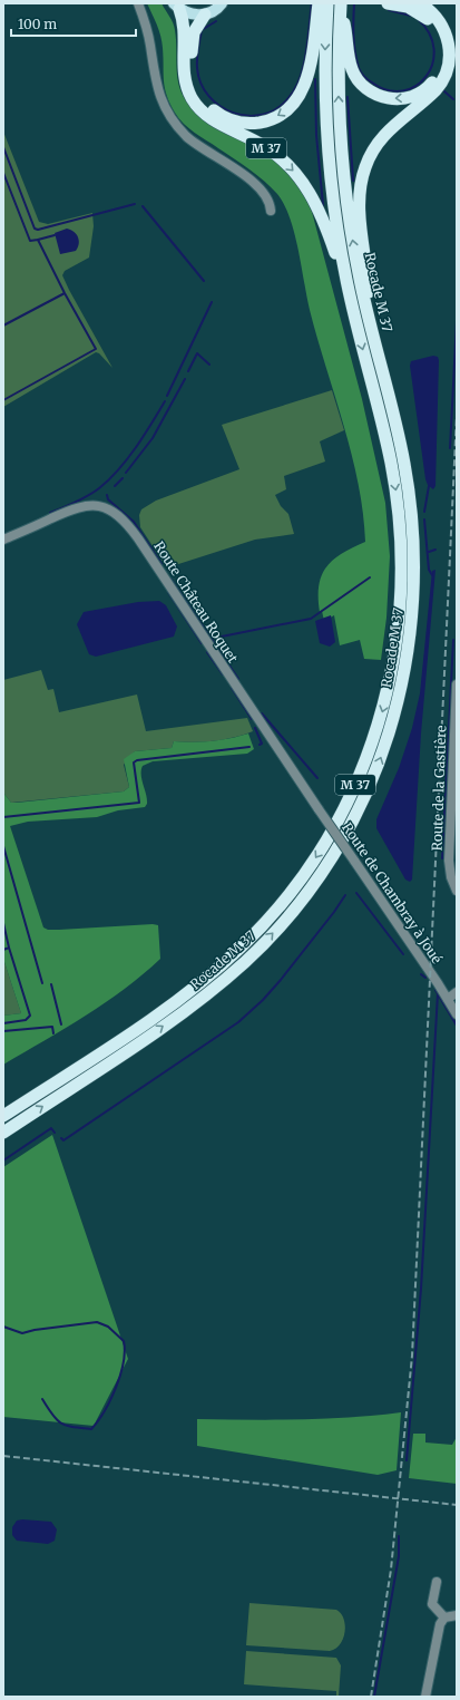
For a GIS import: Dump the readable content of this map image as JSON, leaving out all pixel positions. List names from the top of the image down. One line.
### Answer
{"streets":{"highway":["M 37","Rocade M 37"],"street":["Route Château Roquet","Route de la Gastière","Route de Chambray à Joué"]},"crossings":[["M 37","Rocade M 37"],["Route Château Roquet","Route de Chambray à Joué"]],"scale_bar":"100 m"}
